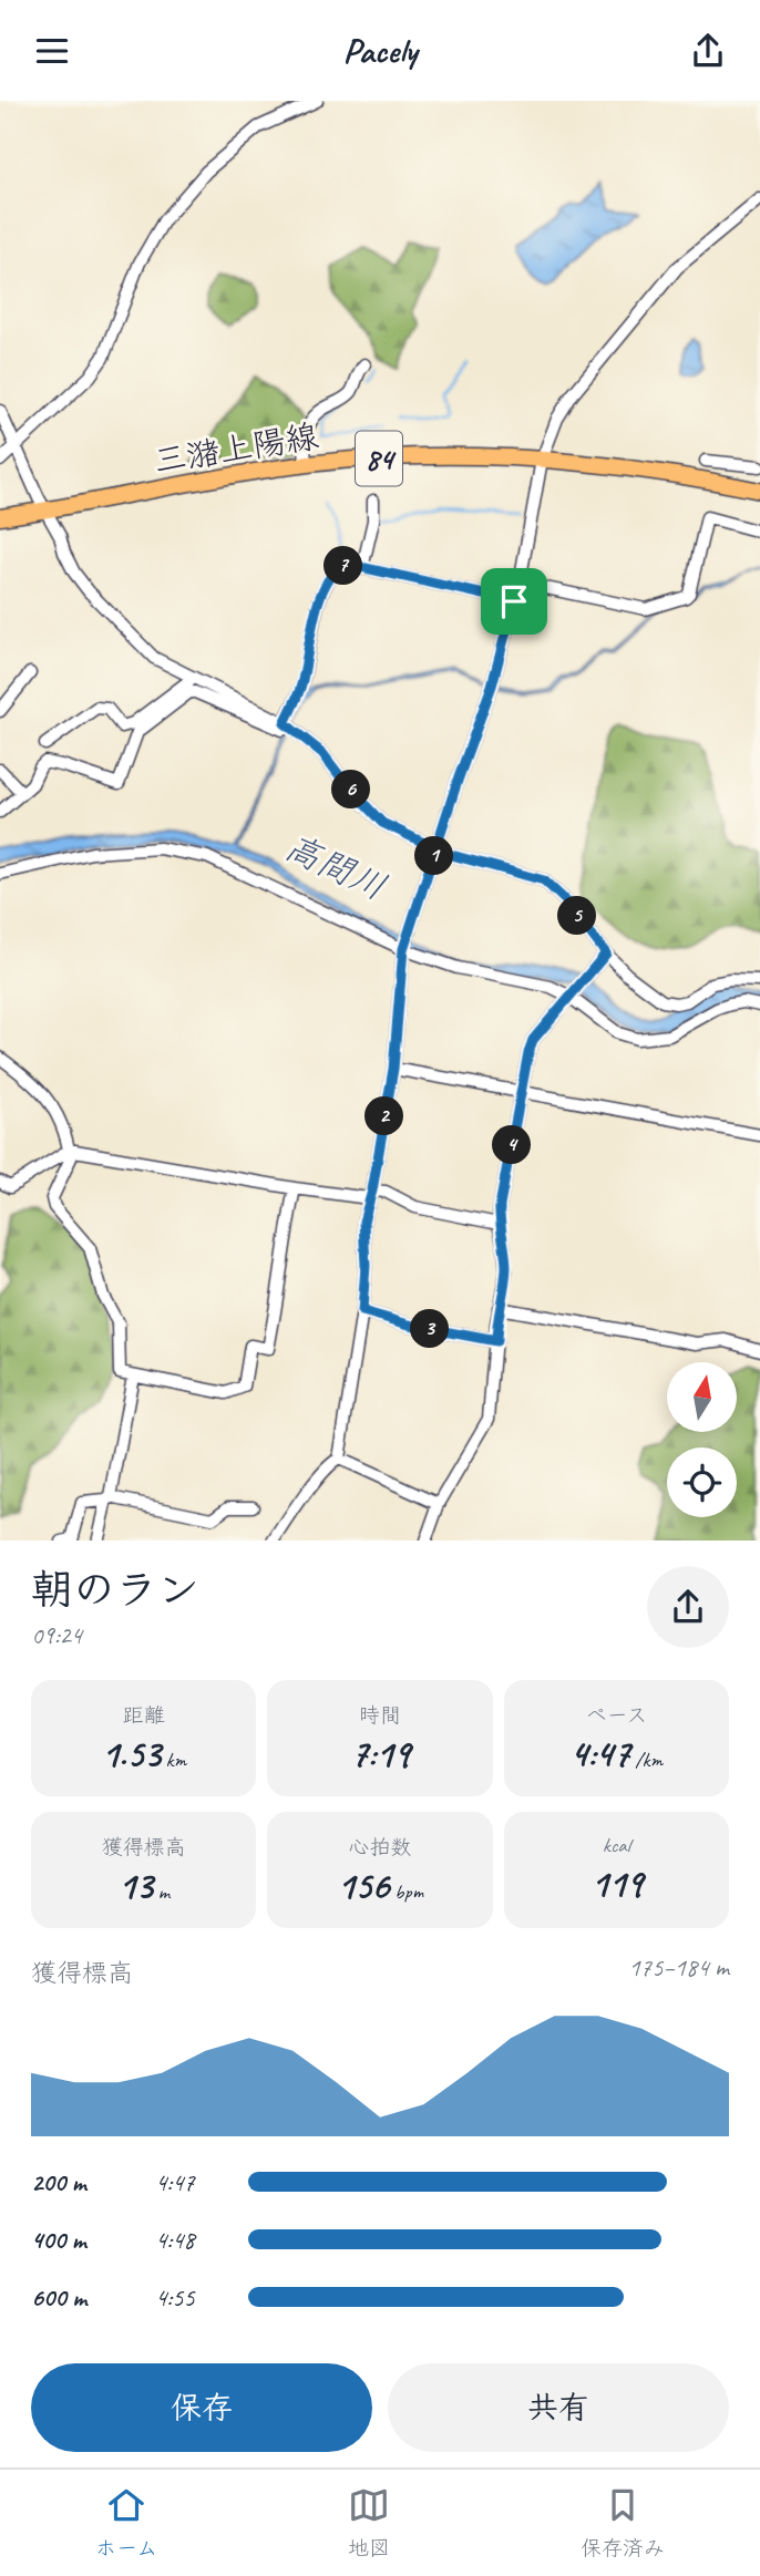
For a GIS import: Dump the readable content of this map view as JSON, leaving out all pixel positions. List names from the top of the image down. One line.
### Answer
{"streets":{"main road":["三潴上陽線","84"]},"water":["高間川"],"north":"top","page":{"header":"Pacely","pins":["7","6","1","5","2","4","3"],"heading":["朝のラン","09:24"],"stats":[["距離","1.53 km"],["時間","7:19"],["ペース","4:47 /km"],["獲得標高","13 m"],["心拍数","156 bpm"],["kcal","119"]],"chart":["獲得標高","175–184 m"],"list":[{"name":"200 m","note":"4:47"},{"name":"400 m","note":"4:48"},{"name":"600 m","note":"4:55"}],"buttons":["保存","共有"],"tabs":["ホーム","地図","保存済み"]}}
